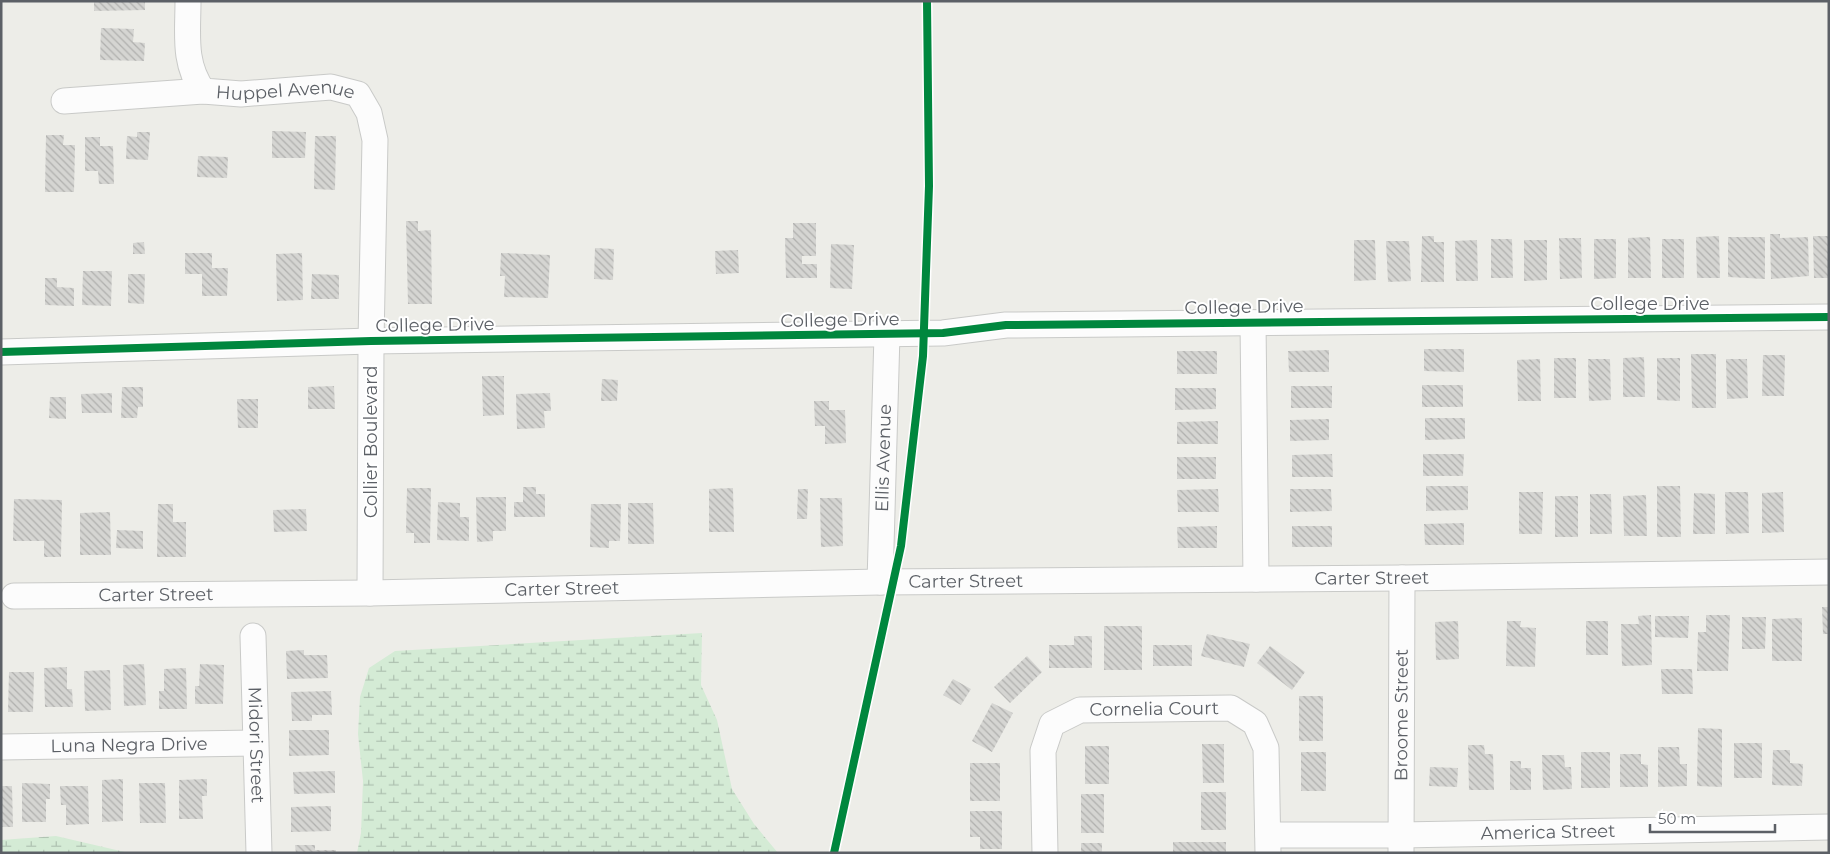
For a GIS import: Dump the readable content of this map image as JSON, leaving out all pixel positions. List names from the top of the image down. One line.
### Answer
{"streets":{"street":["Huppel Avenue","College Drive","Collier Boulevard","Ellis Avenue","Carter Street","Cornelia Court","Broome Street","Luna Negra Drive","Midori Street","America Street"]},"crossings":[["Huppel Avenue","Collier Boulevard"],["College Drive","Collier Boulevard"],["College Drive","Ellis Avenue"],["Collier Boulevard","Carter Street"],["Ellis Avenue","Carter Street"],["Carter Street","Broome Street"],["Cornelia Court","America Street"],["Broome Street","America Street"],["Luna Negra Drive","Midori Street"]],"scale_bar":"50 m"}
